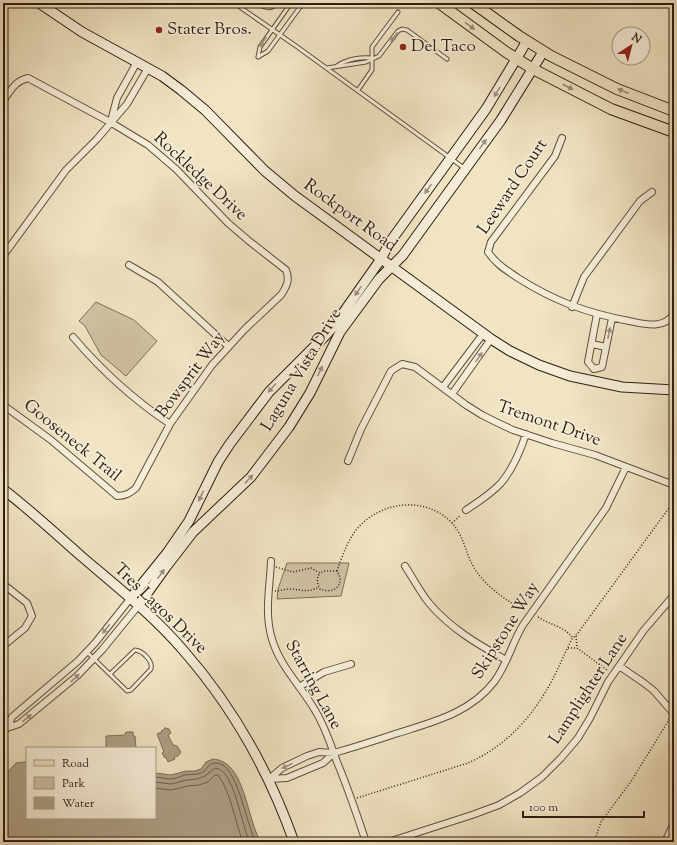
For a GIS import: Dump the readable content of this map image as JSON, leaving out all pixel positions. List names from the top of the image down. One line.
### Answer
{"streets":{"street":["Rockledge Drive","Leeward Court","Rockport Road","Laguna Vista Drive","Bowsprit Way","Tremont Drive","Gooseneck Trail","Tres Lagos Drive","Skipstone Way","Starring Lane","Lamplighter Lane"]},"crossings":[["Rockledge Drive","Bowsprit Way"],["Rockport Road","Laguna Vista Drive"],["Laguna Vista Drive","Tres Lagos Drive"],["Bowsprit Way","Gooseneck Trail"],["Tremont Drive","Skipstone Way"],["Tres Lagos Drive","Skipstone Way"],["Skipstone Way","Starring Lane"]],"places":["Stater Bros.","Del Taco"],"legend":["Road","Park","Water"],"scale_bar":"100 m","north":"top right"}
